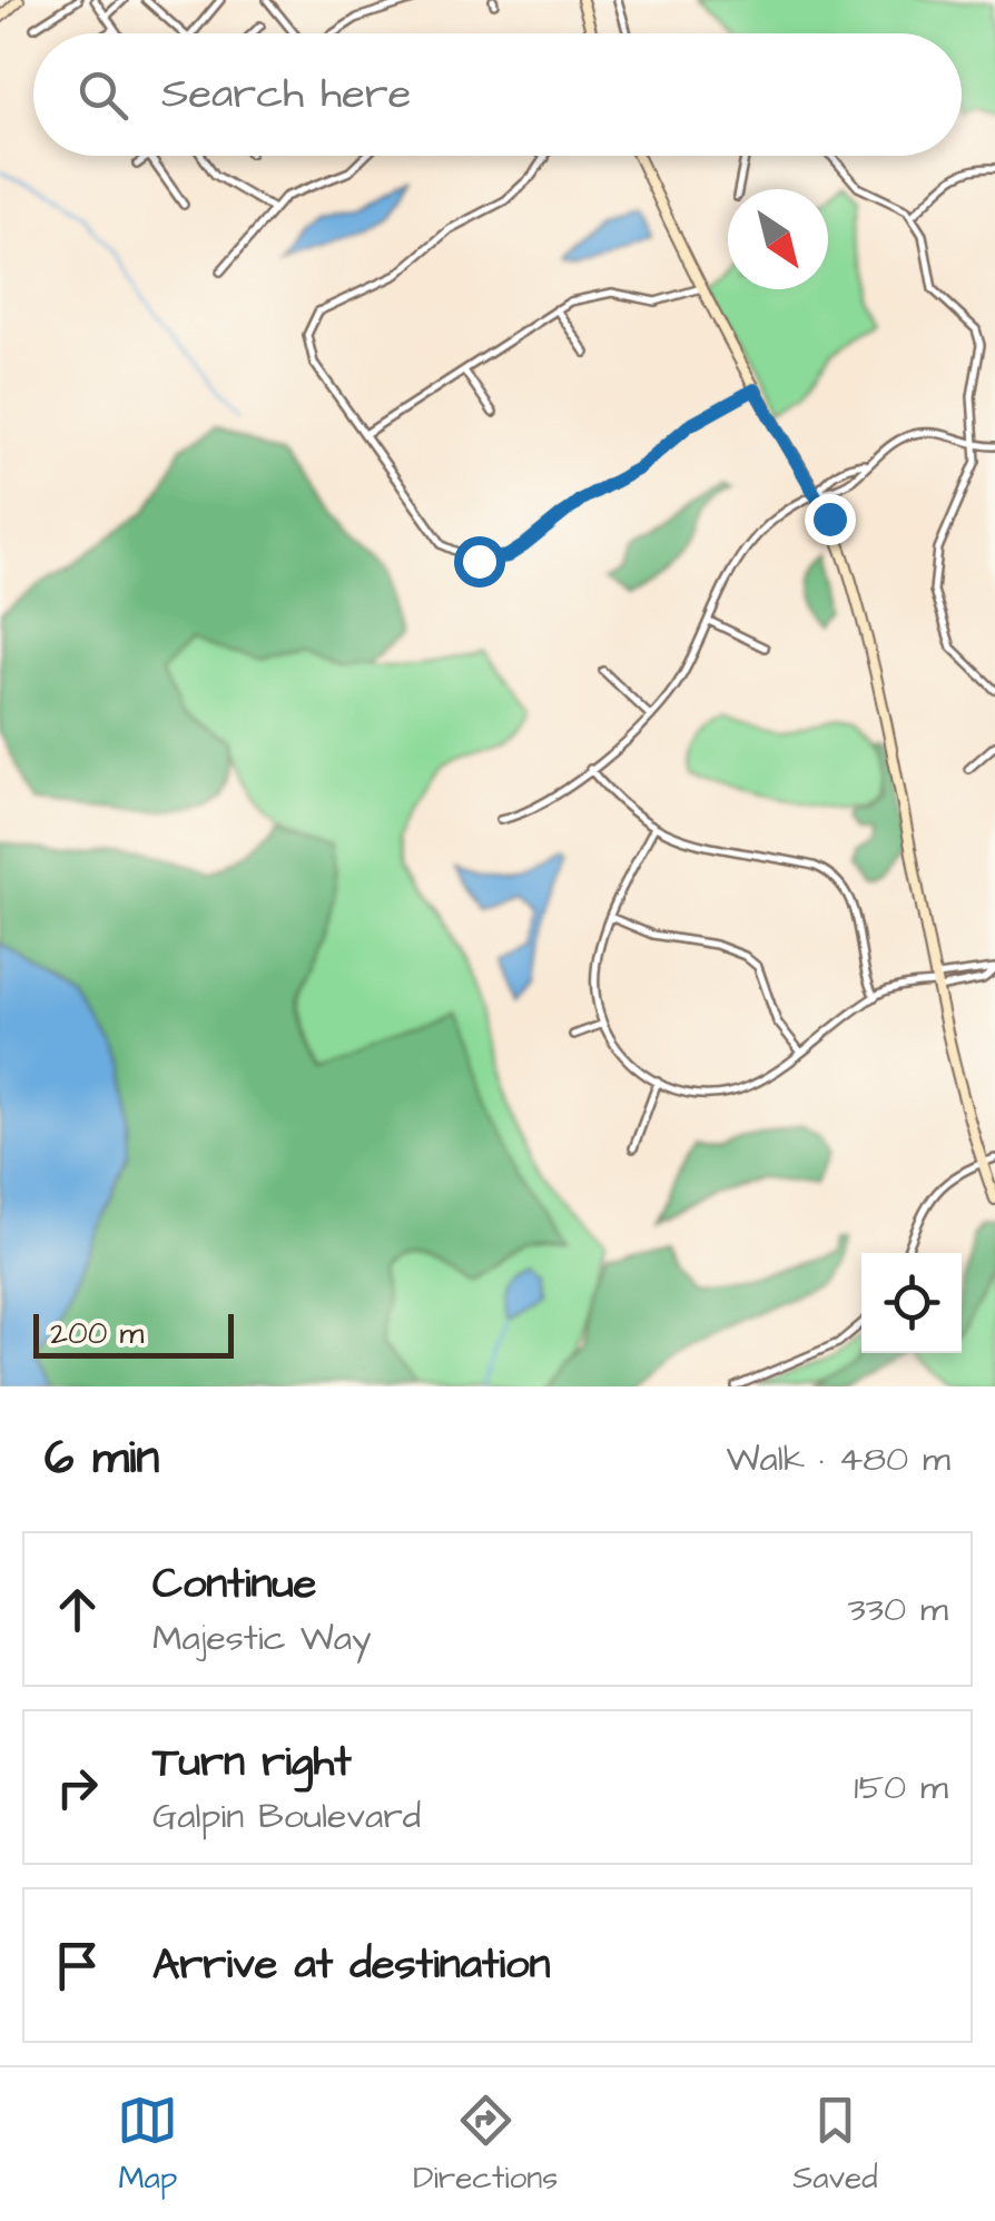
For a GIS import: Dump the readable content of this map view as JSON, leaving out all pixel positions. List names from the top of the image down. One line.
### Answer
{"scale_bar":"200 m","north":"bottom right","page":{"search":"Search here","scale":"200 m","heading":["6 min","Walk · 480 m"],"list":[["Continue","Majestic Way","330 m"],["Turn right","Galpin Boulevard","150 m"],"Arrive at destination"],"nav":["Map","Directions","Saved"]}}
